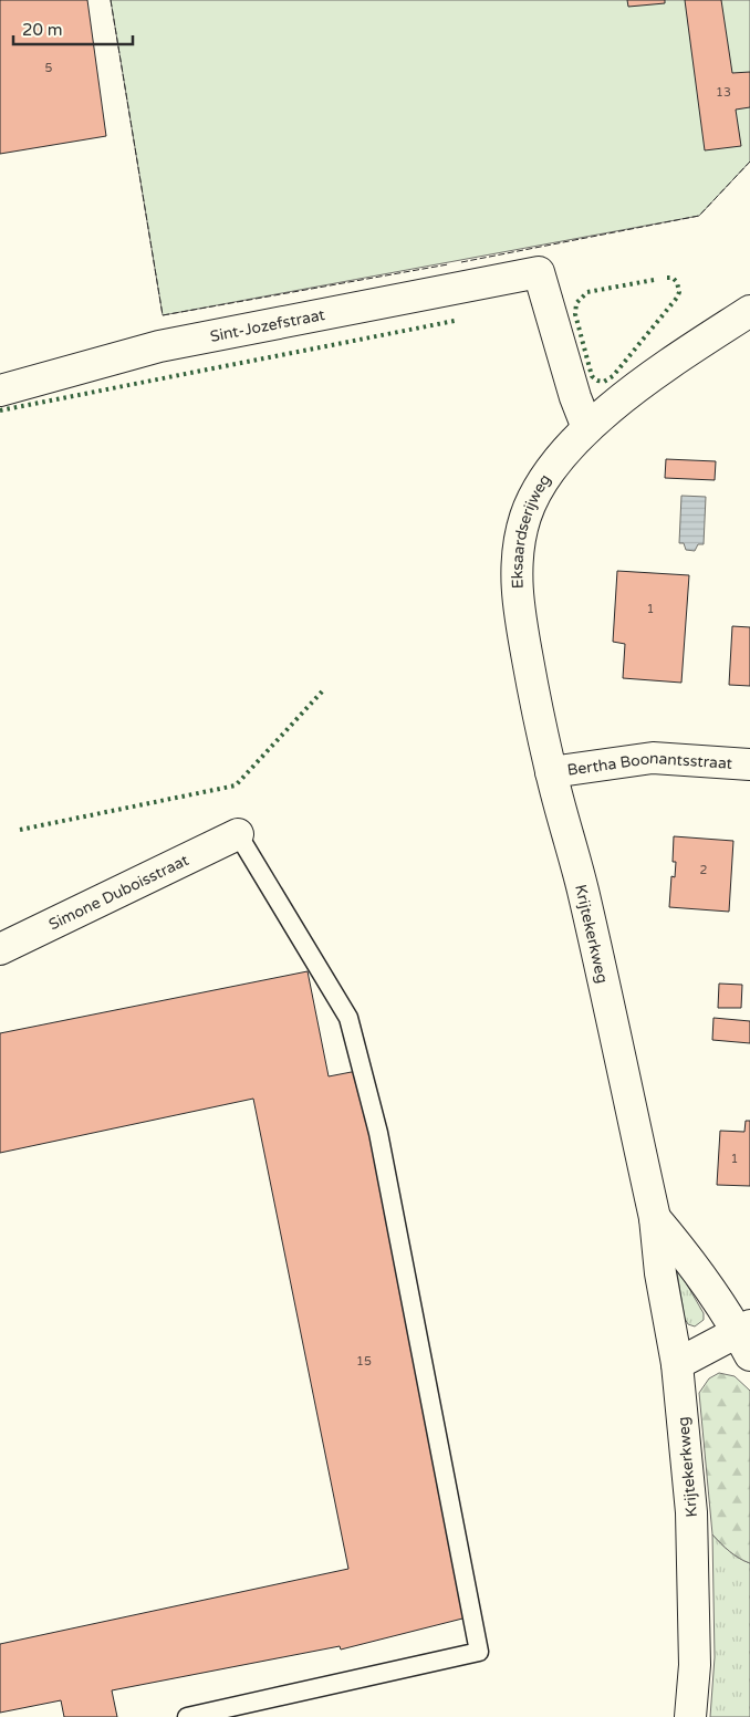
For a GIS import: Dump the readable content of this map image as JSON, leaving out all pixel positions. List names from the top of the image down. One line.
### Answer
{"streets":{"street":["Sint-Jozefstraat","Eksaardserijweg","Bertha Boonantsstraat","Simone Duboisstraat","Krijtekerkweg"]},"crossings":[["Sint-Jozefstraat","Eksaardserijweg"],["Eksaardserijweg","Krijtekerkweg"],["Bertha Boonantsstraat","Krijtekerkweg"]],"house_numbers":["5","13","1","2","1","15"],"scale_bar":"20 m"}
